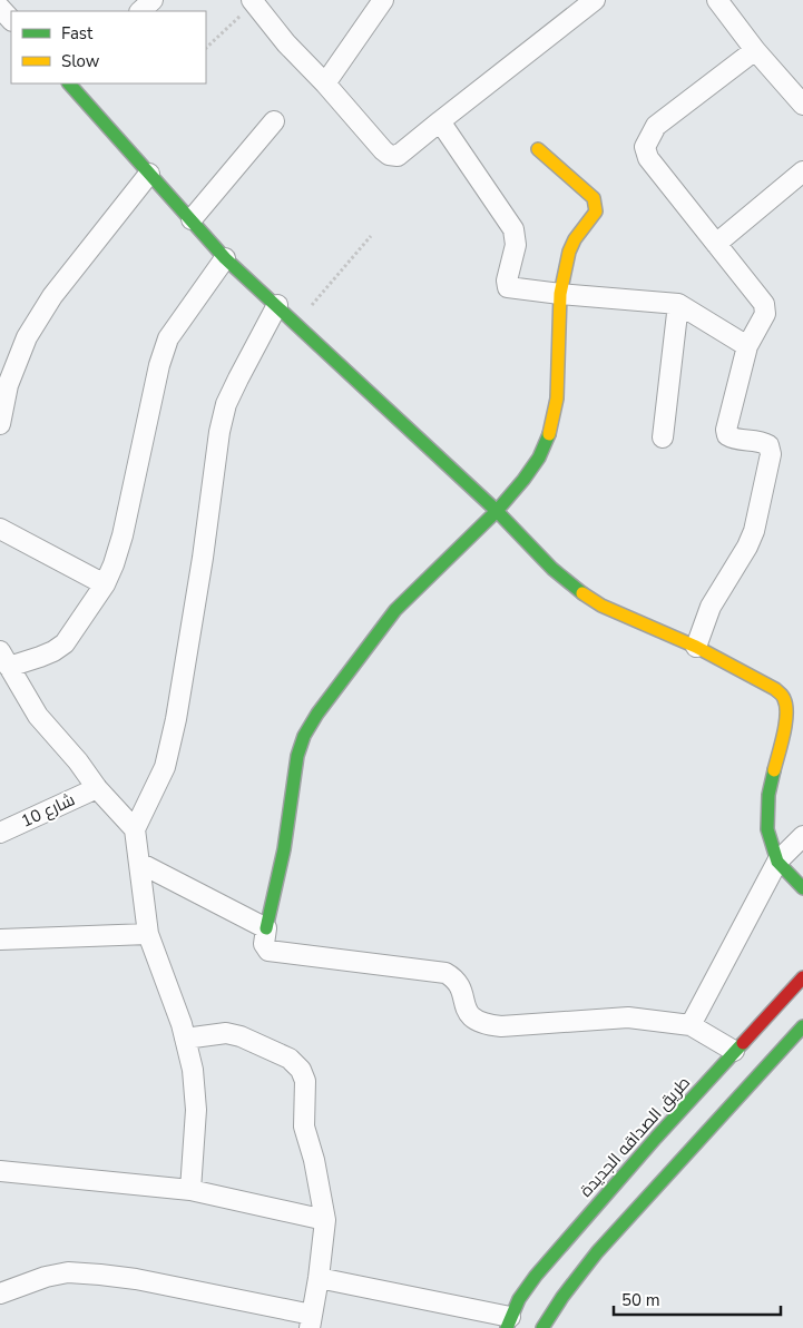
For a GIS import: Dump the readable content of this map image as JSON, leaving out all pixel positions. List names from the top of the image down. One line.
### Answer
{"streets":{"street":["شارع 10","طريق الصداقه الجديدة"]},"legend":["Fast","Slow"],"scale_bar":"50 m"}
